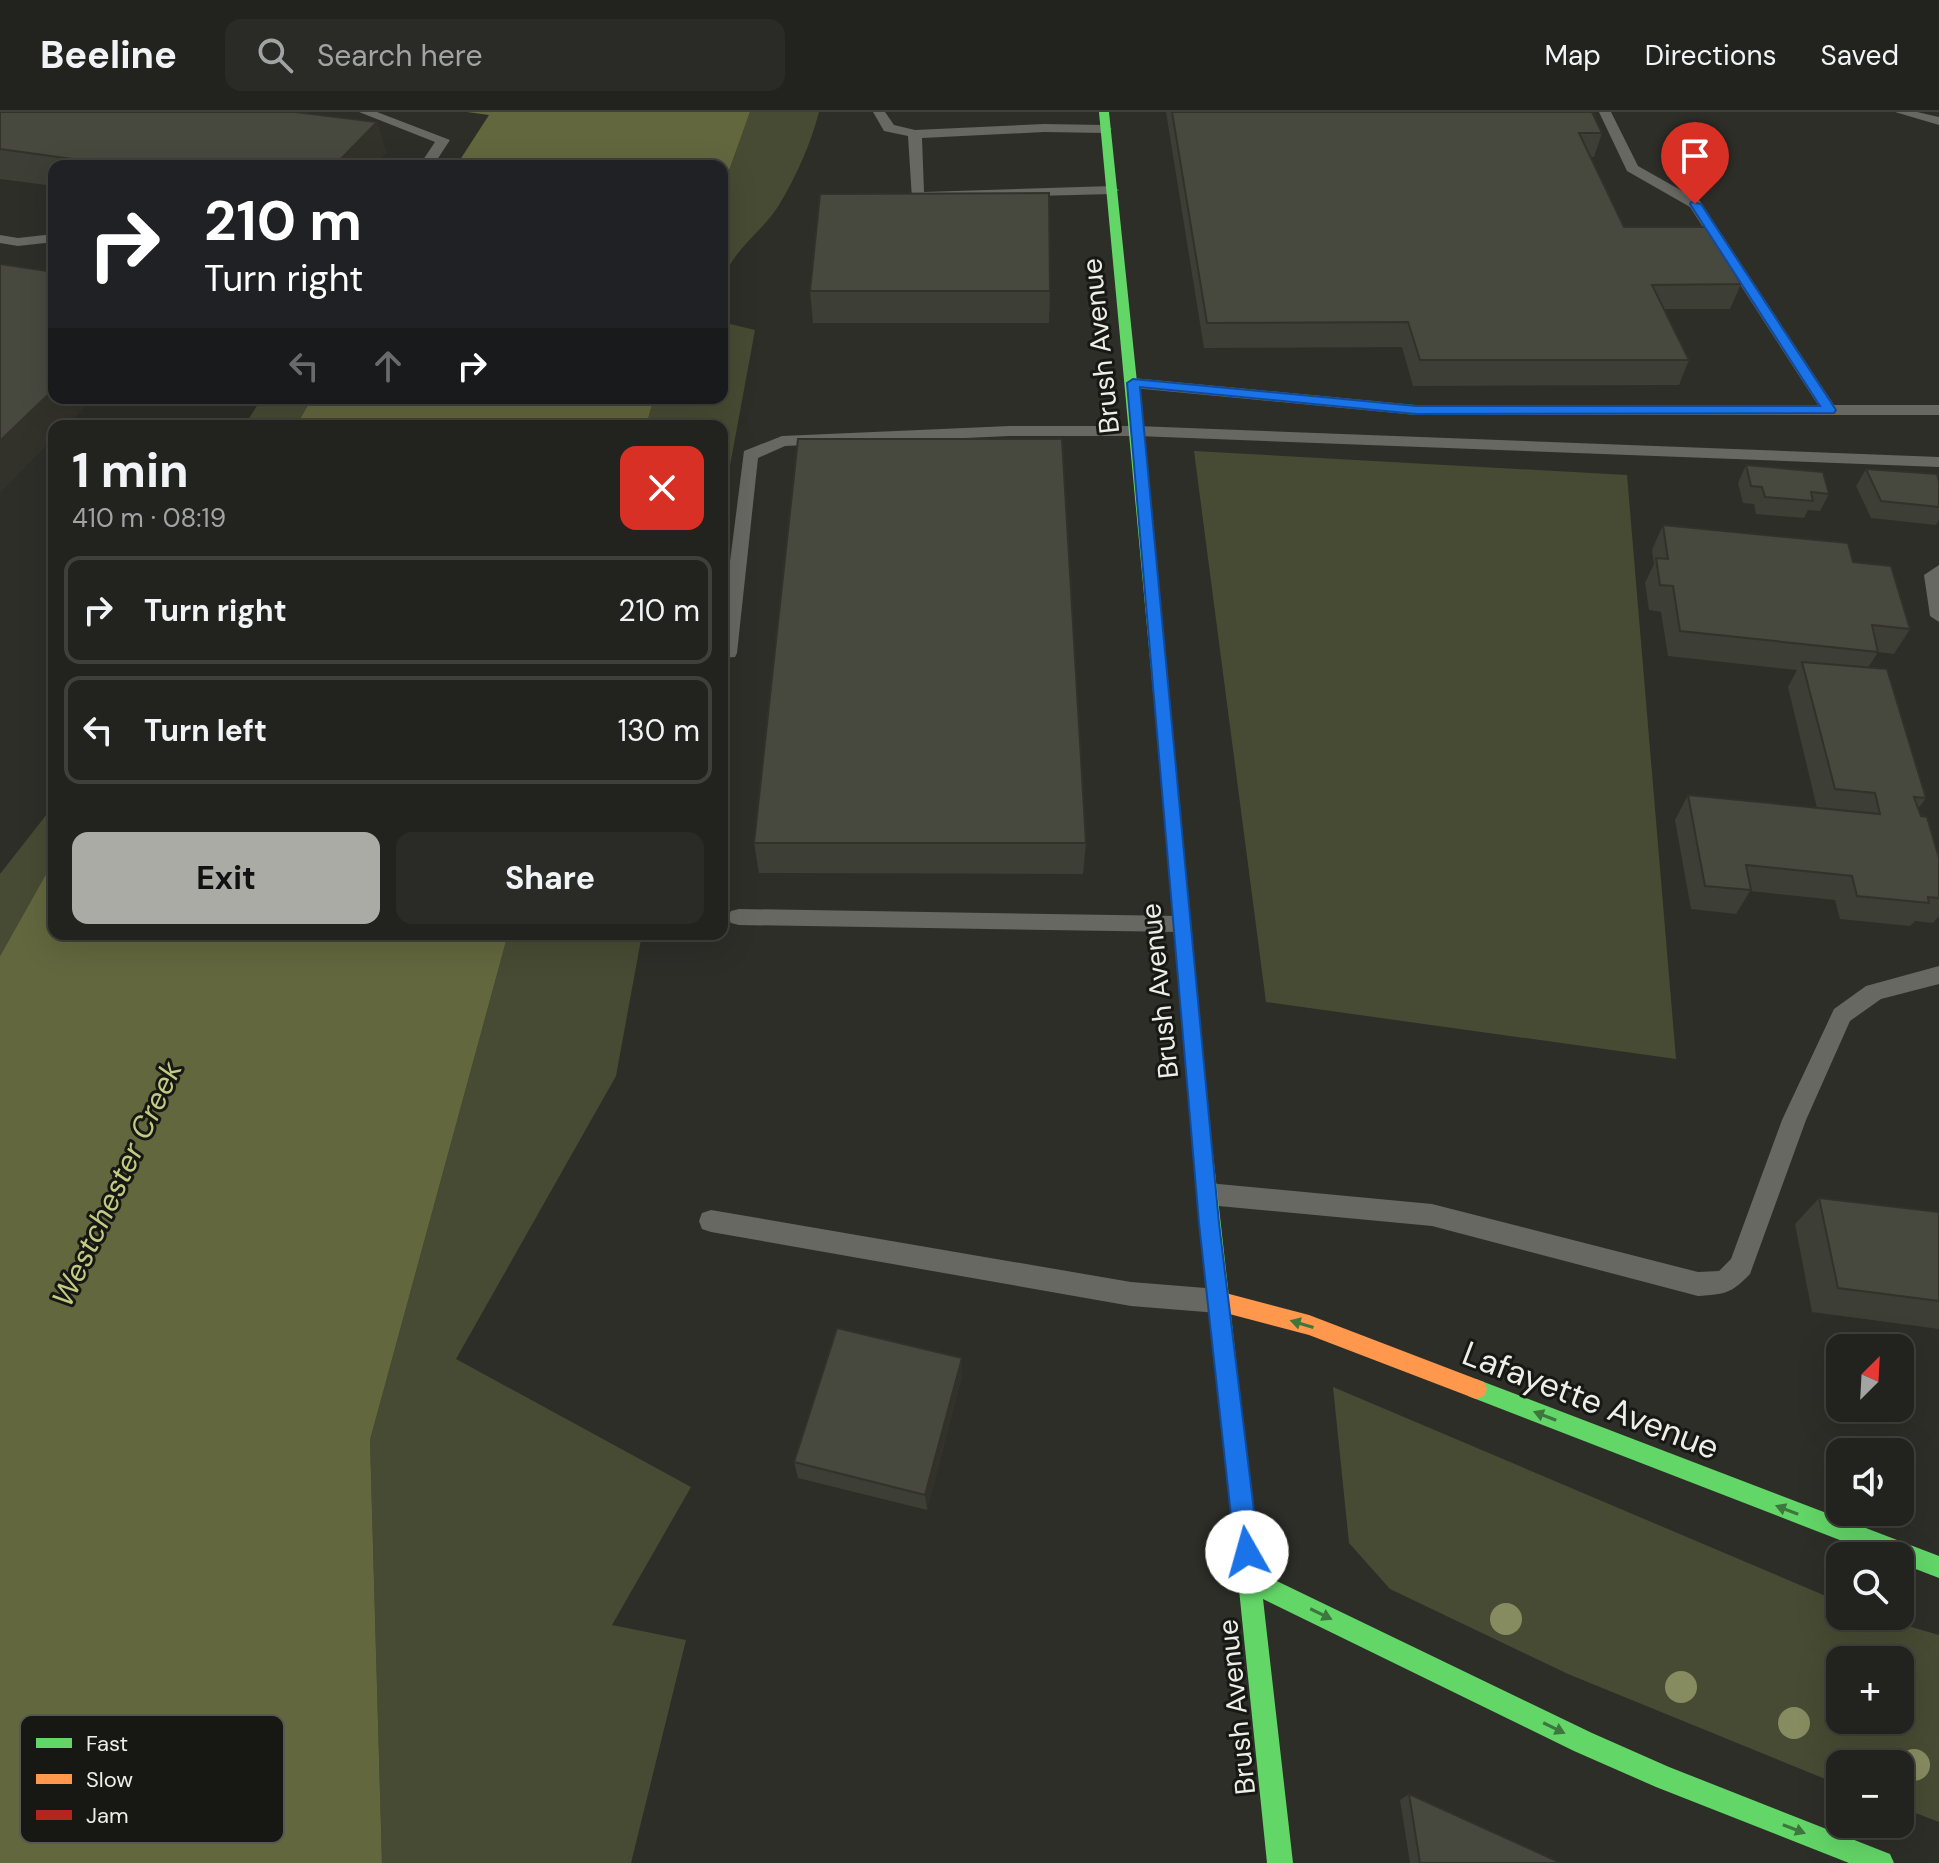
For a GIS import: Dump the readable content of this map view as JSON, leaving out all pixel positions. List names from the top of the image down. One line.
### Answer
{"streets":{"street":["Brush Avenue","Lafayette Avenue"]},"crossings":[["Brush Avenue","Lafayette Avenue"]],"one_way":["Lafayette Avenue"],"water":["Westchester Creek"],"legend":["Fast","Slow","Jam"],"north":"top right","page":{"header":"Beeline","search":"Search here","nav":["Map","Directions","Saved"],"turn":["210 m","Turn right"],"heading":["1 min","410 m · 08:19"],"list":[{"name":"Turn right","value":"210 m"},{"name":"Turn left","value":"130 m"}],"buttons":["Exit","Share"],"map_buttons":["+","−"]}}
